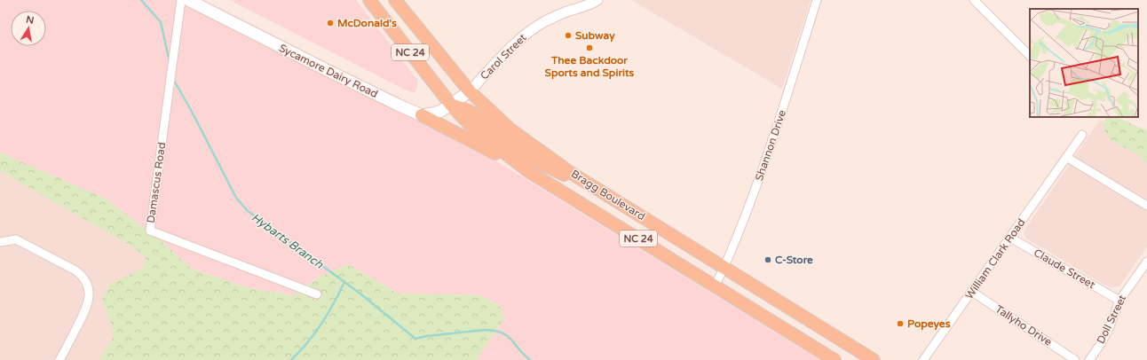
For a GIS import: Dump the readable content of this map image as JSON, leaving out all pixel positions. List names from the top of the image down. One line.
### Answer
{"streets":{"main road":["NC 24","Sycamore Dairy Road","Bragg Boulevard"],"street":["Carol Street","Shannon Drive","Damascus Road","William Clark Road","Claude Street","Doll Street","Tallyho Drive"]},"crossings":[["Carol Street","Bragg Boulevard"],["Shannon Drive","Bragg Boulevard"],["William Clark Road","Claude Street"],["William Clark Road","Tallyho Drive"],["Claude Street","Doll Street"]],"water":["Hybarts Branch"],"places":["McDonald's","Subway","Thee Backdoor Sports and Spirits","C-Store","Popeyes"],"north":"top"}
